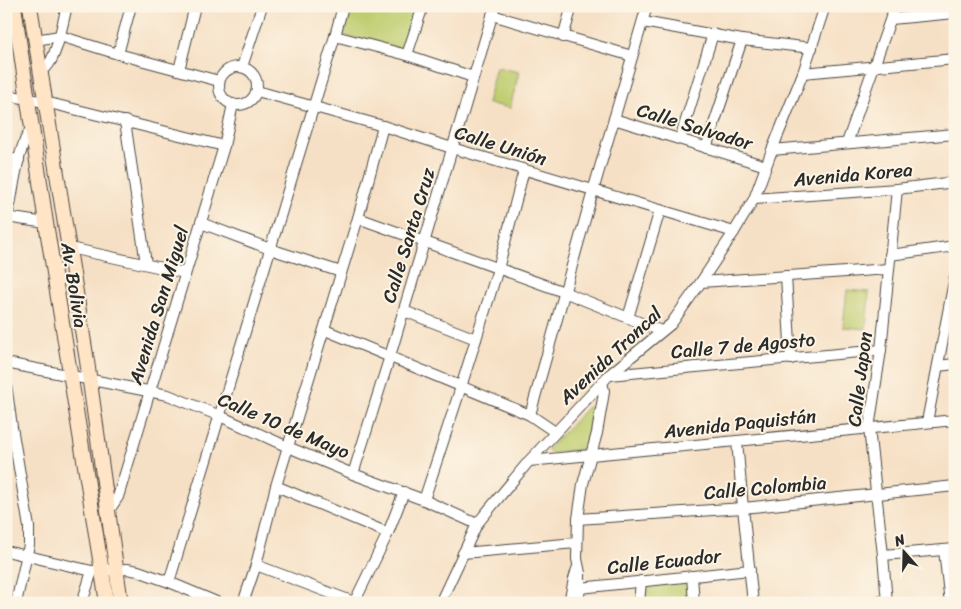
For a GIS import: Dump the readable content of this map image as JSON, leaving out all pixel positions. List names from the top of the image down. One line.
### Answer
{"streets":{"street":["Calle Salvador","Calle Unión","Avenida Korea","Calle Santa Cruz","Av. Bolivia","Avenida San Miguel","Calle 7 de Agosto","Avenida Troncal","Calle Japon","Avenida Paquistán","Calle 10 de Mayo","Calle Colombia","Calle Ecuador"]},"crossings":[["Calle Salvador","Avenida Troncal"],["Calle Unión","Calle Santa Cruz"],["Calle Unión","Avenida San Miguel"],["Calle Unión","Avenida Troncal"],["Avenida Korea","Avenida Troncal"],["Avenida Korea","Calle Japon"],["Calle Santa Cruz","Calle 10 de Mayo"],["Av. Bolivia","Avenida San Miguel"],["Av. Bolivia","Calle 10 de Mayo"],["Avenida San Miguel","Calle 10 de Mayo"],["Calle 7 de Agosto","Avenida Troncal"],["Calle 7 de Agosto","Calle Japon"],["Avenida Troncal","Avenida Paquistán"],["Avenida Troncal","Calle 10 de Mayo"],["Calle Japon","Avenida Paquistán"],["Calle Japon","Calle Colombia"]],"north":"top"}
